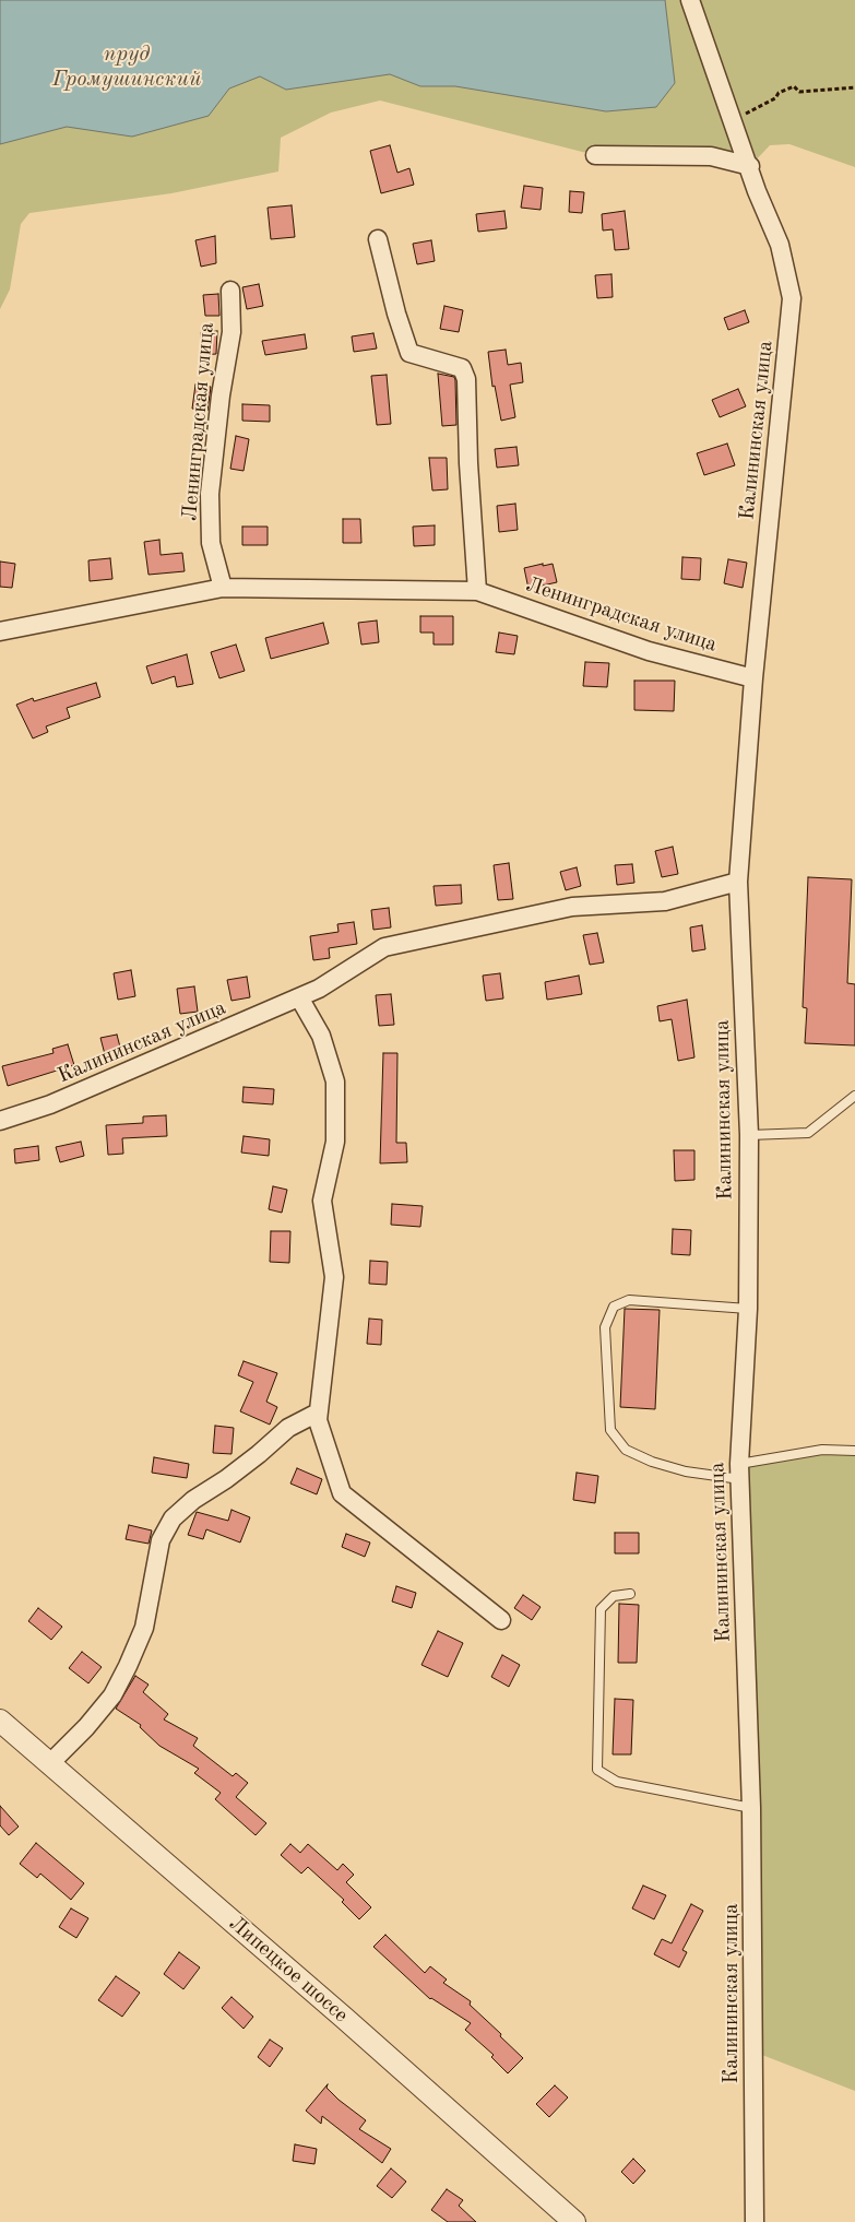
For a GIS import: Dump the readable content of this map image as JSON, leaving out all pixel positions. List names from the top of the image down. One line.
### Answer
{"streets":{"street":["Ленинградская улица","Калининская улица","Липецкое шоссе"]},"crossings":[["Ленинградская улица","Калининская улица"]],"water":["пруд Громушинский"]}
